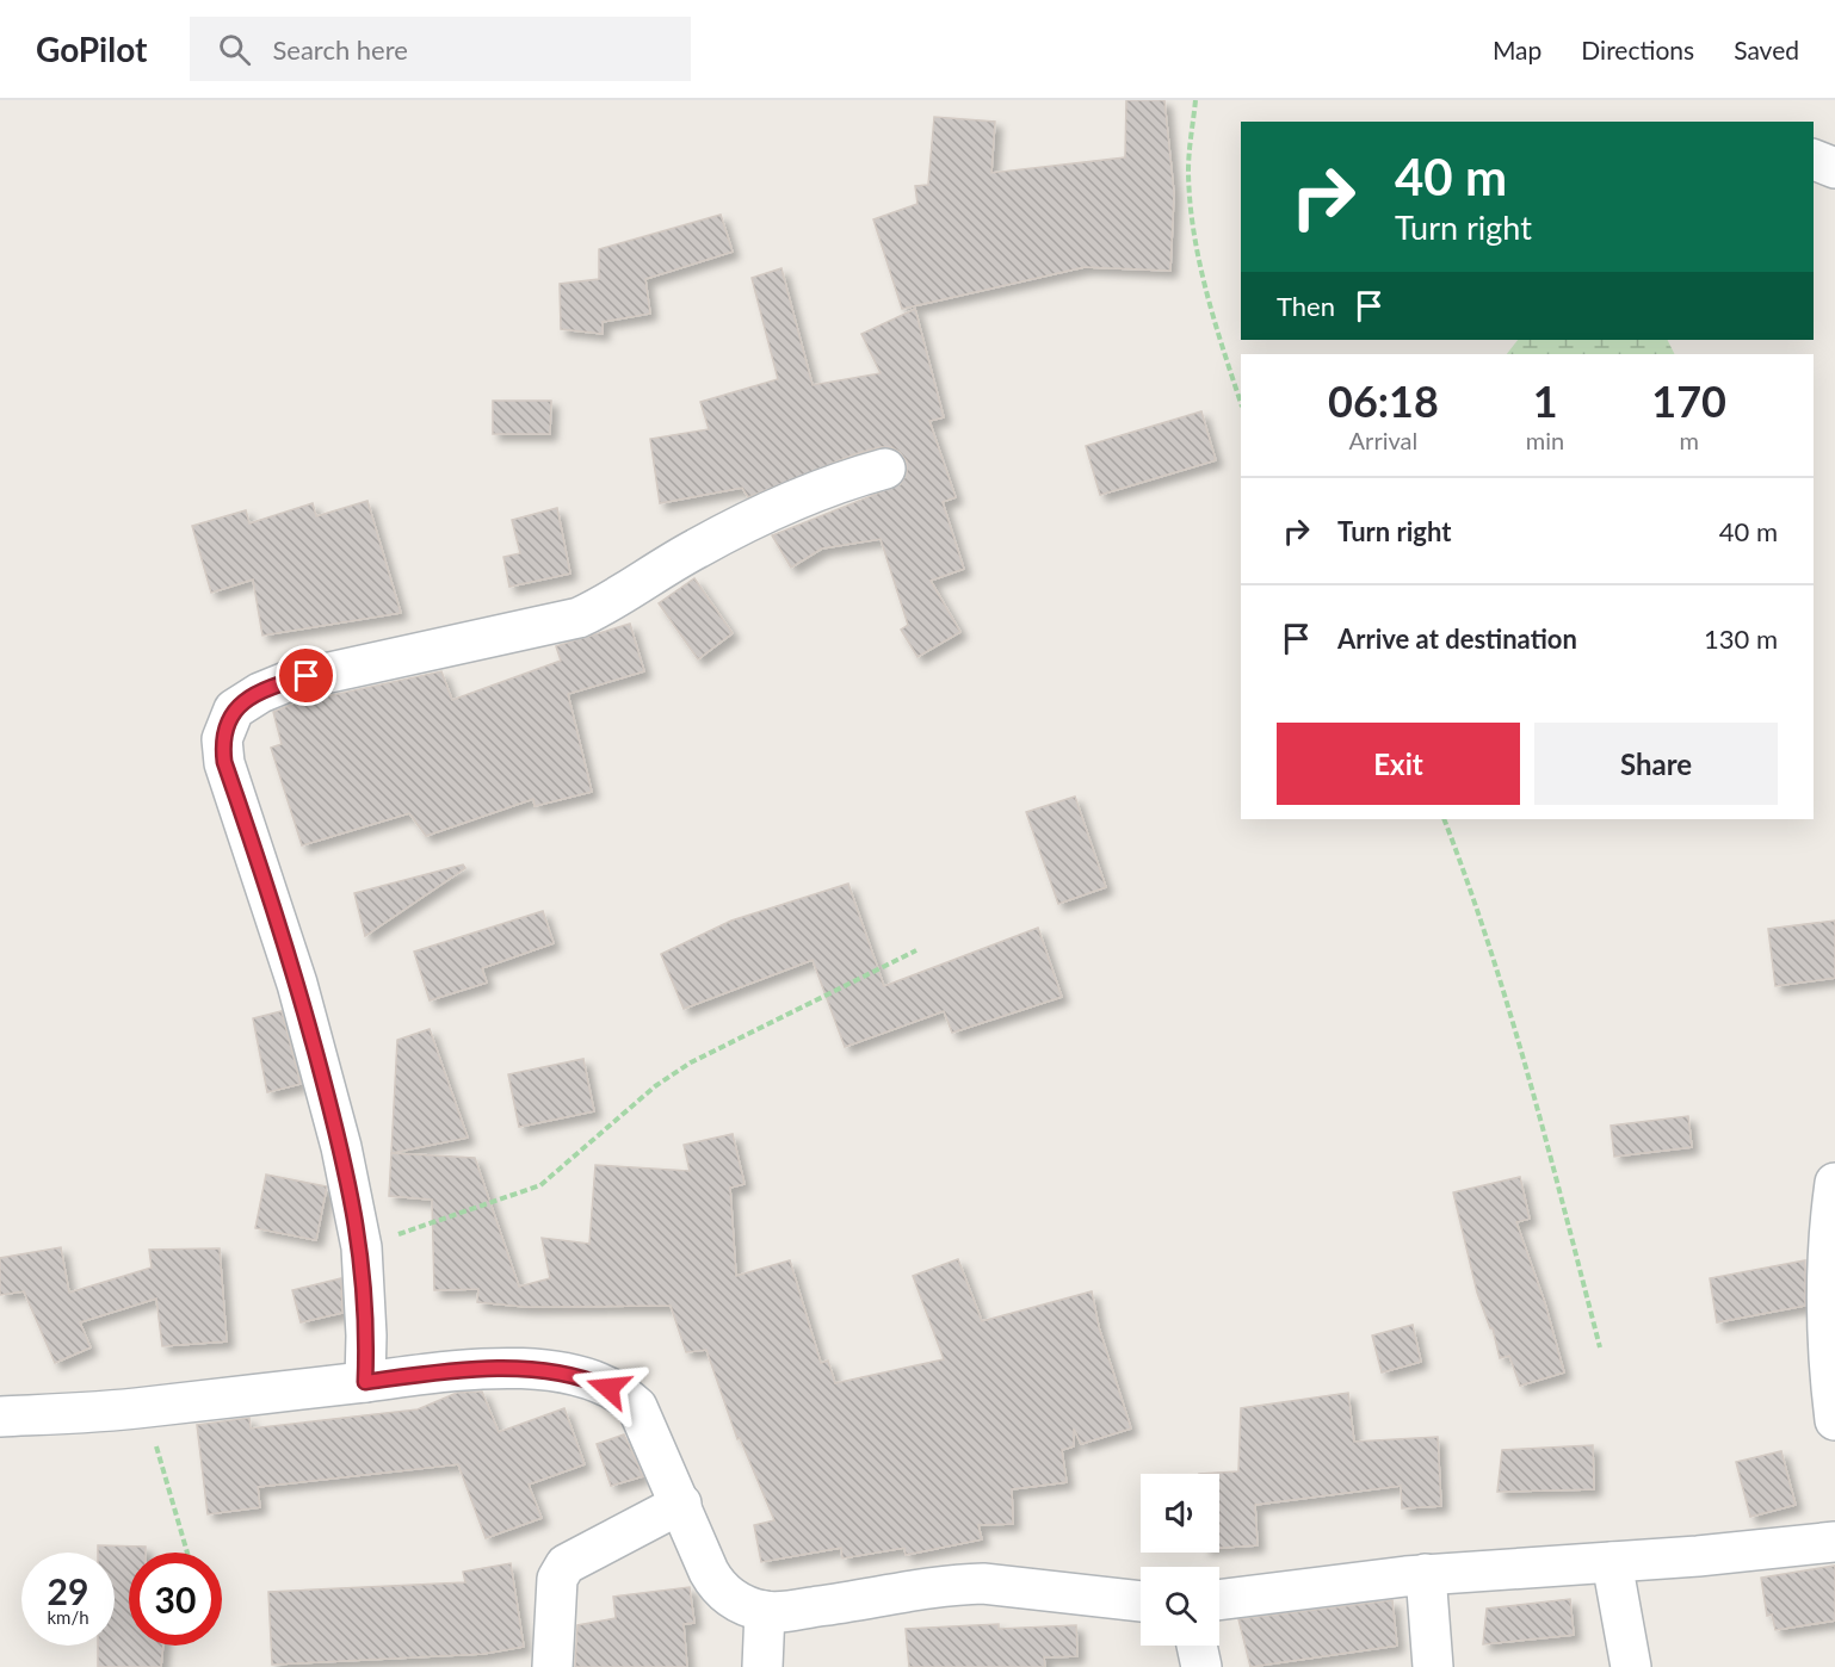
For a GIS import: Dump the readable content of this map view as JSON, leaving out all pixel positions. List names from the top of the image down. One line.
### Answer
{"page":{"header":"GoPilot","search":"Search here","nav":["Map","Directions","Saved"],"turn":["40 m","Turn right"],"then":"Then","eta":["06:18","Arrival","1","min","170","m"],"list":[{"name":"Turn right","value":"40 m"},{"name":"Arrive at destination","value":"130 m"}],"buttons":["Exit","Share"],"speed":"29 km/h","limit":"30"}}
